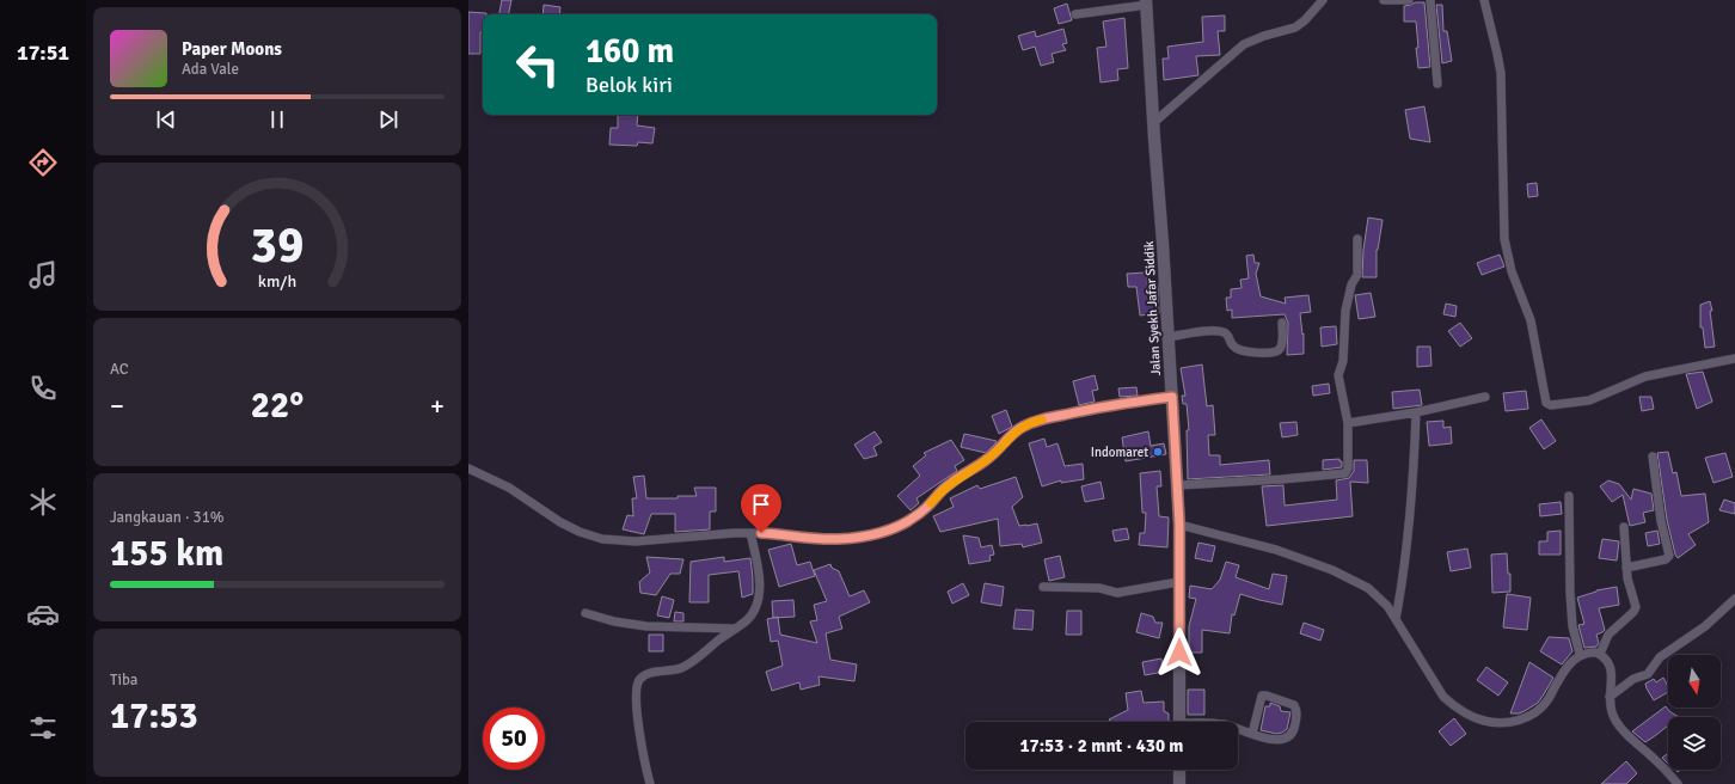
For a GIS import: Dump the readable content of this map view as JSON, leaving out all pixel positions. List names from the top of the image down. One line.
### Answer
{"streets":{"main road":["Jalan Syekh Jafar Siddik"]},"places":["Indomaret"],"north":"bottom","page":{"tabs":"17:51","turn":["160 m","Belok kiri"],"song":["Paper Moons","Ada Vale"],"tile":["AC",["Jangkauan · 31%","155 km"],["Tiba","17:53"]],"heat":["−","22°","+"],"limit":"50","trip":"17:53 · 2 mnt · 430 m","gauge":["39","km/h"]}}
